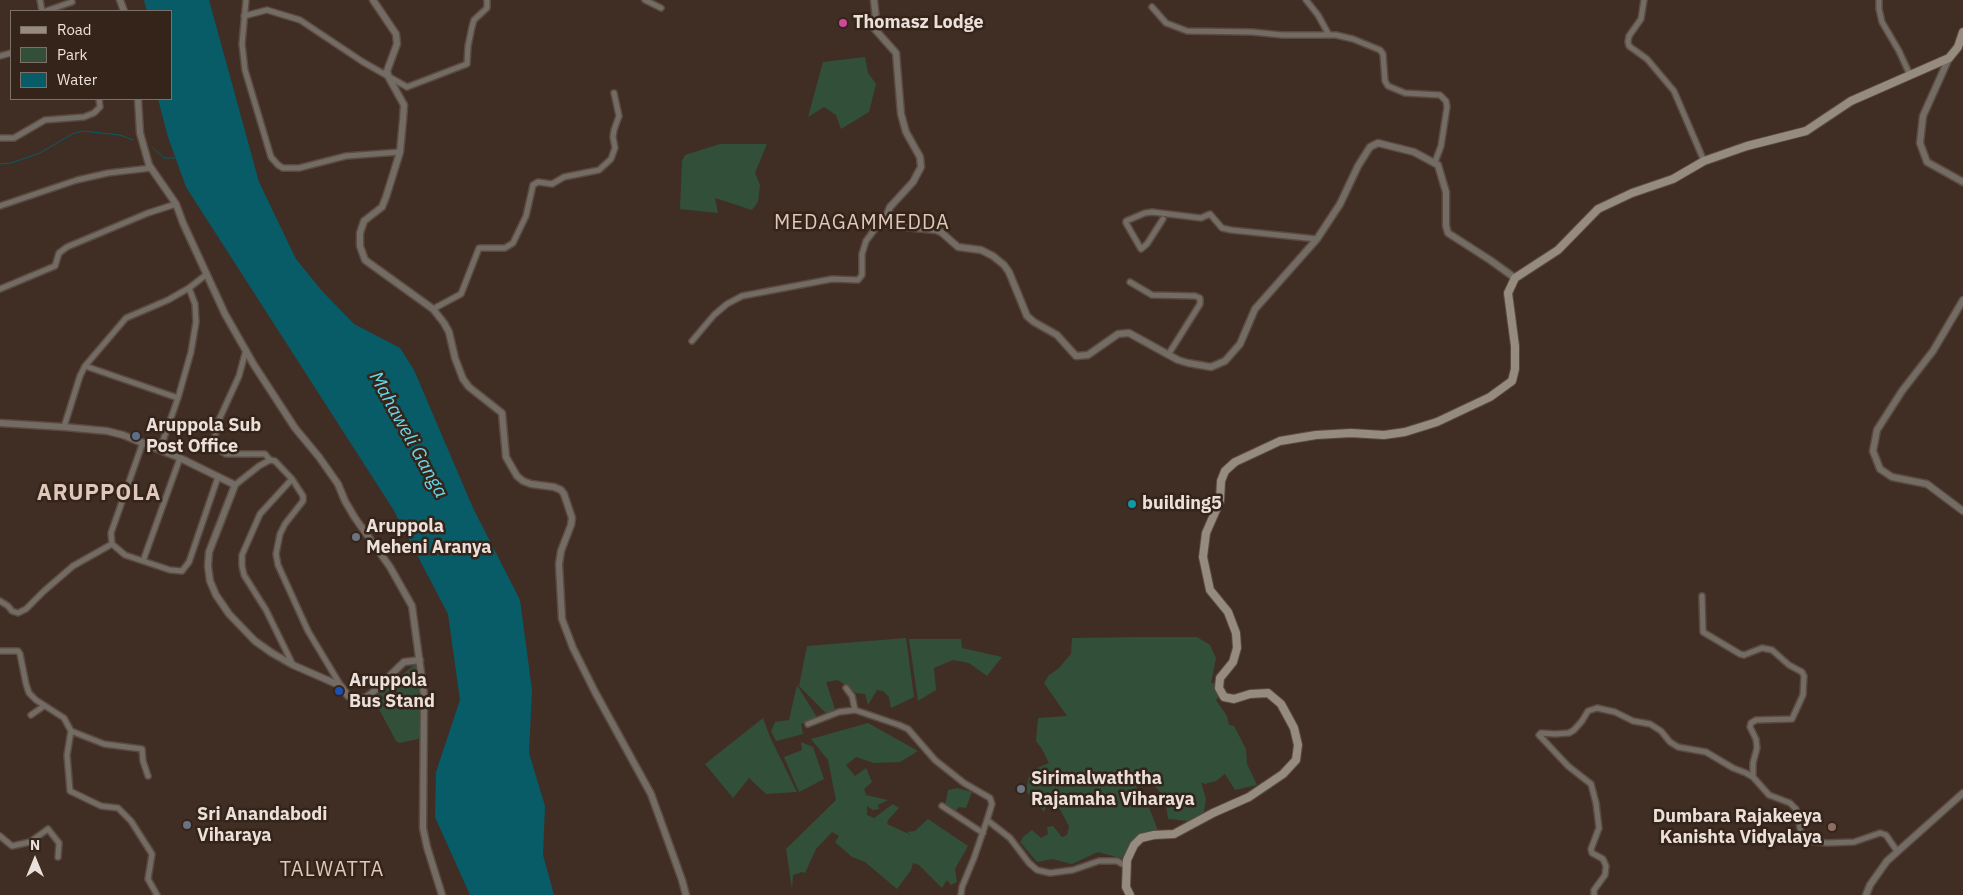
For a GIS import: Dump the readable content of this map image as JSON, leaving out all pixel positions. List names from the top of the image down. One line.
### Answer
{"districts":["MEDAGAMMEDDA","ARUPPOLA","TALWATTA"],"water":["Mahaweli Ganga"],"places":["Thomasz Lodge","Aruppola Sub Post Office","building5","Aruppola Meheni Aranya","Aruppola Bus Stand","Sirimalwaththa Rajamaha Viharaya","Sri Anandabodi Viharaya","Dumbara Rajakeeya Kanishta Vidyalaya"],"legend":["Road","Park","Water"],"north":"top"}
